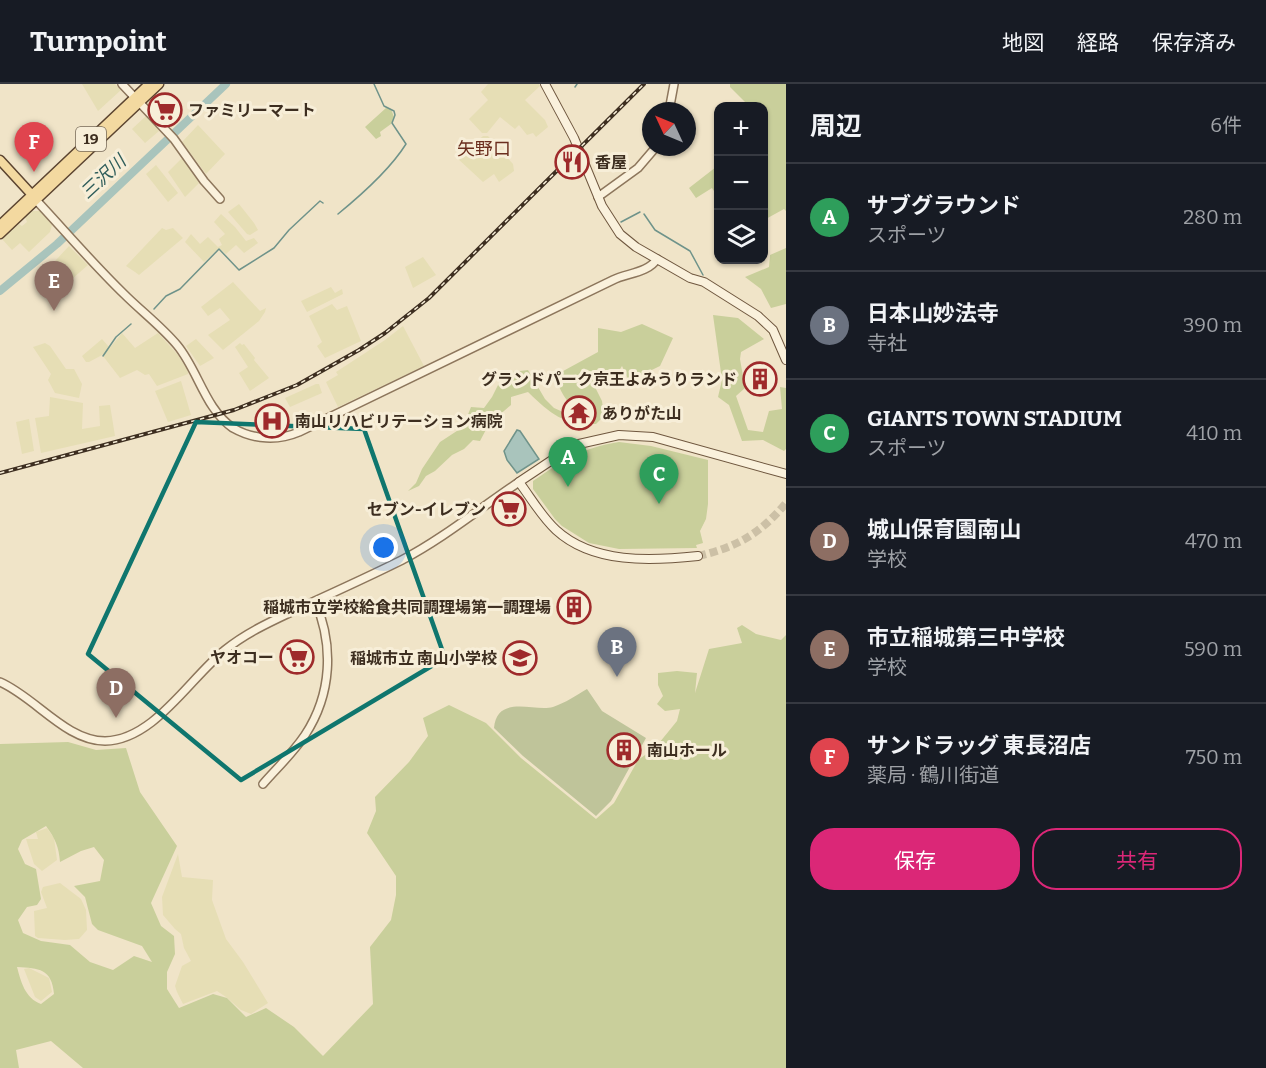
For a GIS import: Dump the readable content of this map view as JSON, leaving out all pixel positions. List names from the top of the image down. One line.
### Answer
{"streets":{"main road":["19"]},"districts":["矢野口"],"water":["三沢川"],"places":{"supermarket":["ファミリーマート","セブン-イレブン","ヤオコー"],"restaurant":["香屋"],"building":["グランドパーク京王よみうりランド","稲城市立学校給食共同調理場第一調理場","南山ホール"],"temple":["ありがた山"],"hospital":["南山リハビリテーション病院"],"school or university":["稲城市立 南山小学校"]},"north":"top left","page":{"header":"Turnpoint","nav":["地図","経路","保存済み"],"heading":["周辺","6件"],"map_buttons":["+","−"],"pins":["F","E","A","C","B","D"],"list":[{"mark":"A","name":"サブグラウンド","note":"スポーツ","value":"280 m"},{"mark":"B","name":"日本山妙法寺","note":"寺社","value":"390 m"},{"mark":"C","name":"GIANTS TOWN STADIUM","note":"スポーツ","value":"410 m"},{"mark":"D","name":"城山保育園南山","note":"学校","value":"470 m"},{"mark":"E","name":"市立稲城第三中学校","note":"学校","value":"590 m"},{"mark":"F","name":"サンドラッグ 東長沼店","note":"薬局 · 鶴川街道","value":"750 m"}],"buttons":["保存","共有"]}}
